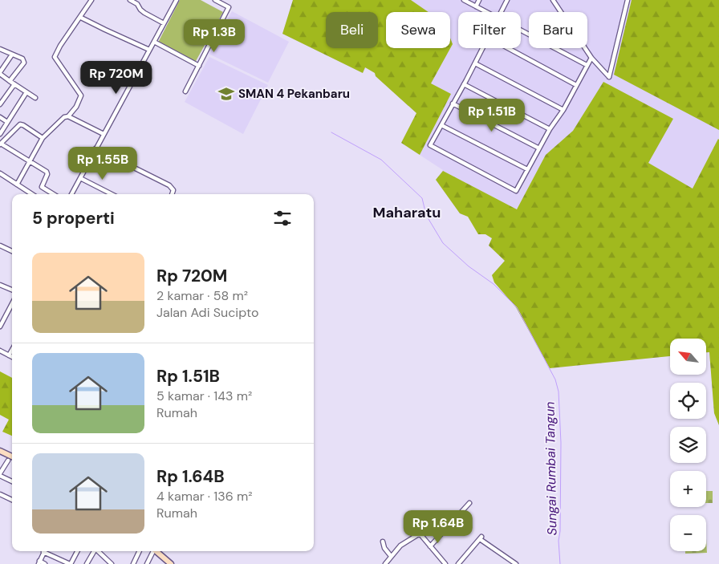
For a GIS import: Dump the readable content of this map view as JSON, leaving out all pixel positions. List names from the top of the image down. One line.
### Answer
{"districts":["Maharatu"],"water":["Sungai Rumbai Tangun"],"places":{"school or university":["SMAN 4 Pekanbaru"]},"north":"top left","page":{"chip":["Beli","Sewa","Filter","Baru"],"price":["Rp 1.3B","Rp 720M","Rp 1.51B","Rp 1.55B","Rp 1.64B"],"heading":"5 properti","list":[{"name":"Rp 720M","note":"2 kamar · 58 m² · Jalan Adi Sucipto"},{"name":"Rp 1.51B","note":"5 kamar · 143 m² · Rumah"},{"name":"Rp 1.64B","note":"4 kamar · 136 m² · Rumah"}],"map_buttons":["+","−"]}}
